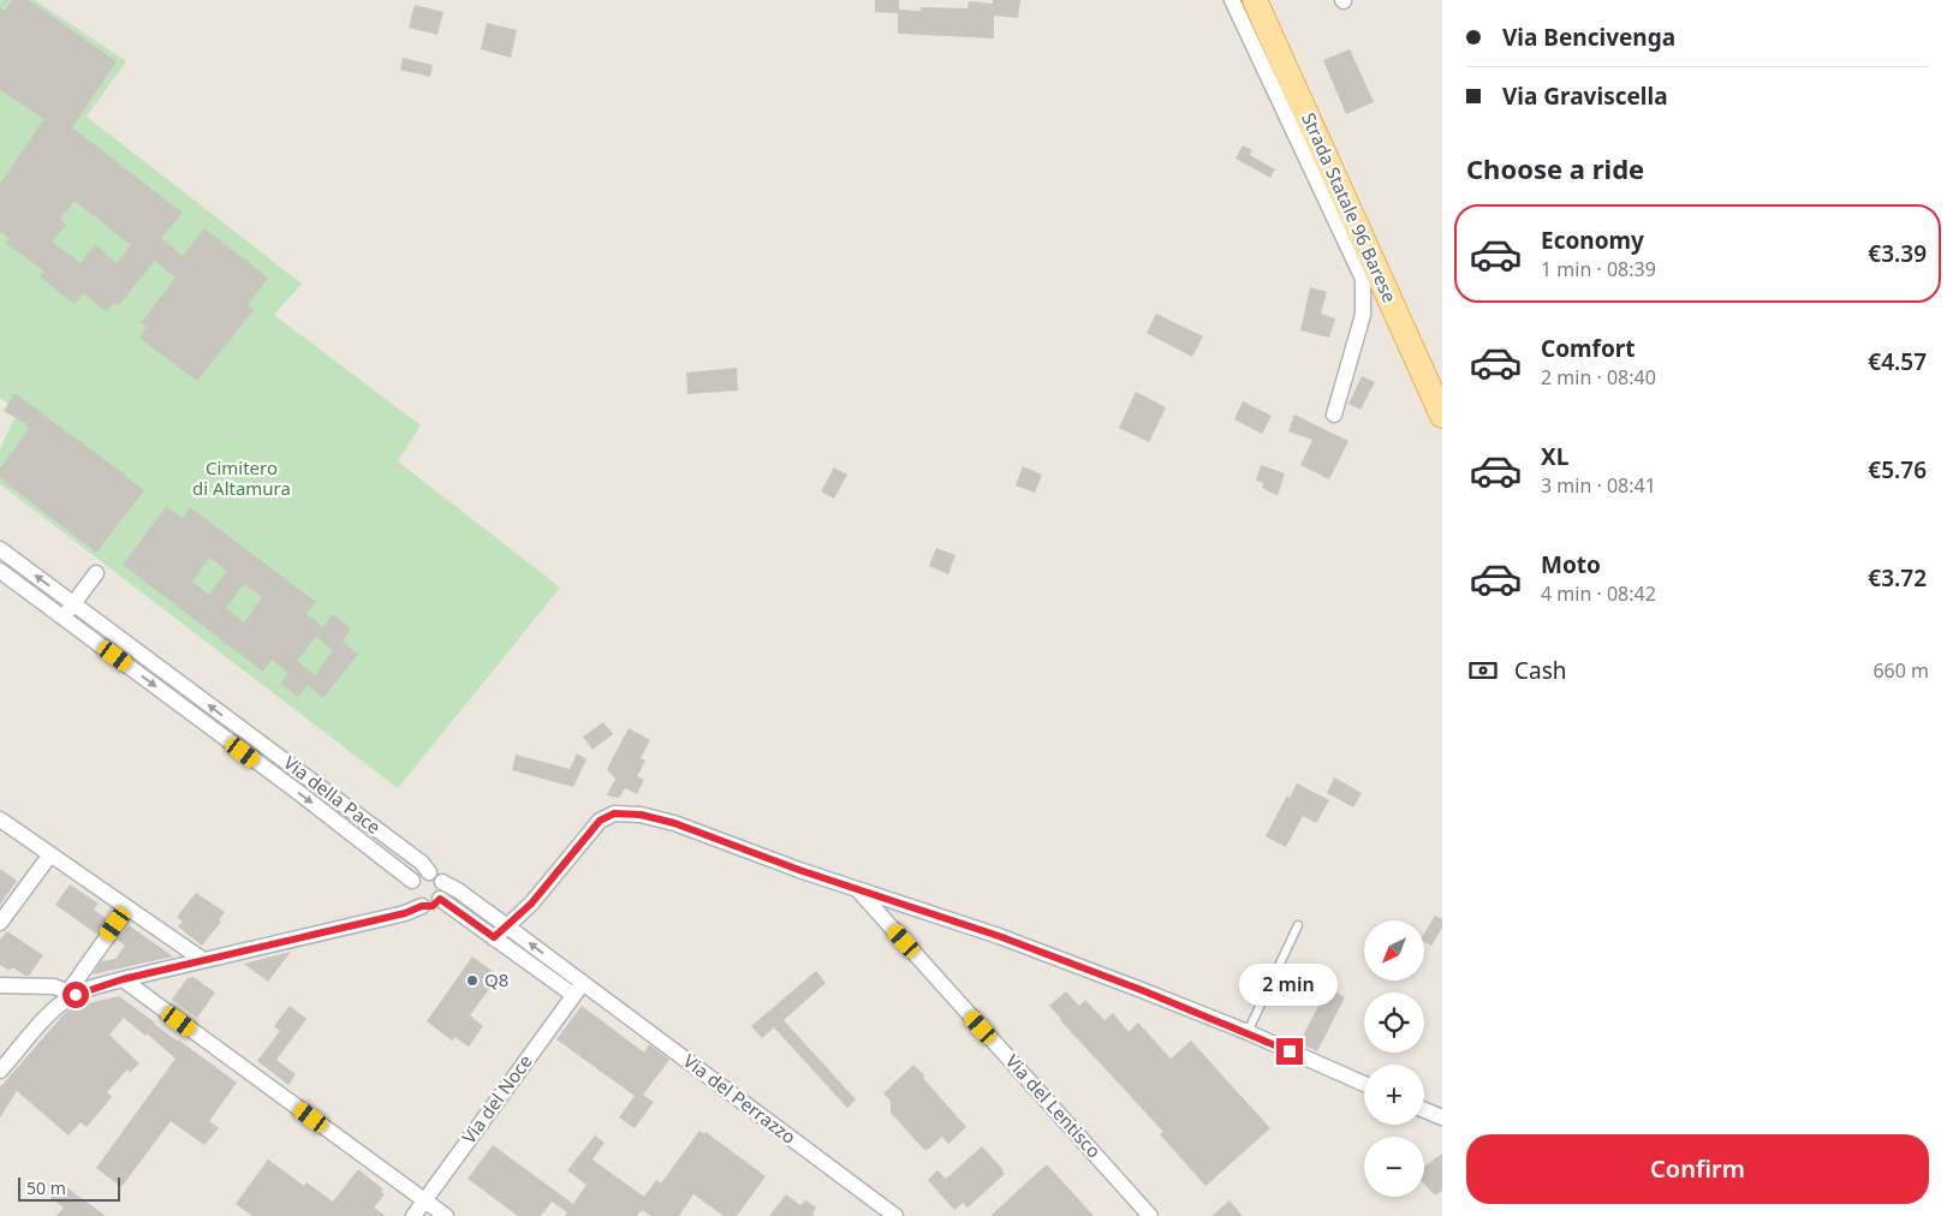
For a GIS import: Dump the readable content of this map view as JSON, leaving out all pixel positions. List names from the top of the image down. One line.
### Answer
{"streets":{"main road":["Strada Statale 96 Barese"],"street":["Via della Pace","Via del Noce","Via del Perrazzo","Via del Lentisco"]},"crossings":[["Via del Noce","Via del Perrazzo"]],"parks":["Cimitero di Altamura"],"places":["Q8"],"scale_bar":"50 m","north":"bottom left","page":{"banner":["Via Bencivenga","Via Graviscella"],"heading":"Choose a ride","list":[{"name":"Economy","note":"1 min · 08:39","value":"€3.39"},{"name":"Comfort","note":"2 min · 08:40","value":"€4.57"},{"name":"XL","note":"3 min · 08:41","value":"€5.76"},{"name":"Moto","note":"4 min · 08:42","value":"€3.72"}],"pay":["Cash","660 m"],"map_buttons":["+","−"],"bubble":"2 min","buttons":"Confirm","scale":"50 m"}}
